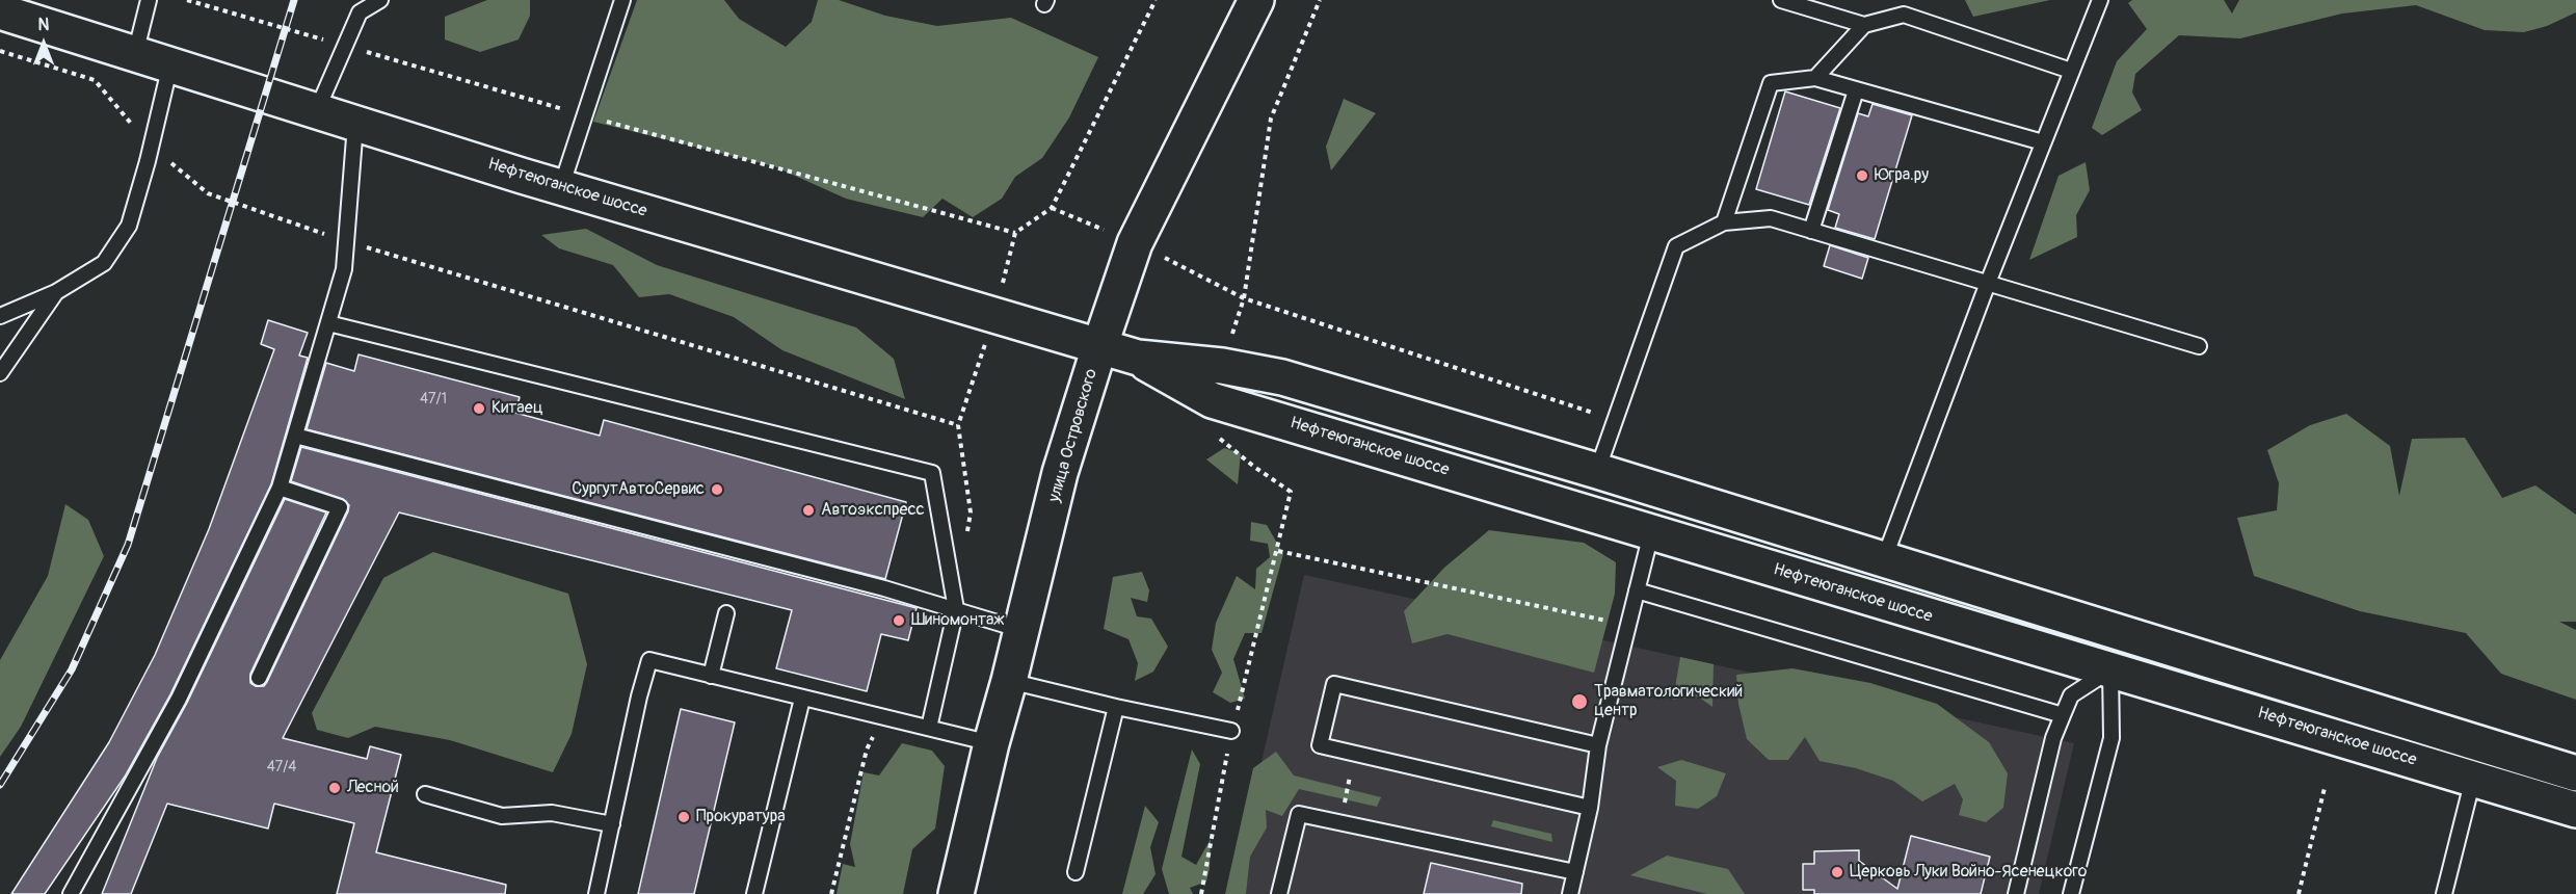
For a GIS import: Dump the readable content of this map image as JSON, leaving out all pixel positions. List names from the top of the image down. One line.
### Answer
{"streets":{"main road":["Нефтеюганское шоссе","улица Островского"]},"crossings":[["Нефтеюганское шоссе","улица Островского"]],"places":["Югра.ру","Китаец","СургутАвтоСервис","Автоэкспресс","Шиномонтаж","Травматологический центр","Лесной","Прокуратура","Церковь Луки Войно-Ясенецкого"],"house_numbers":["47/1","47/4"],"north":"top"}
